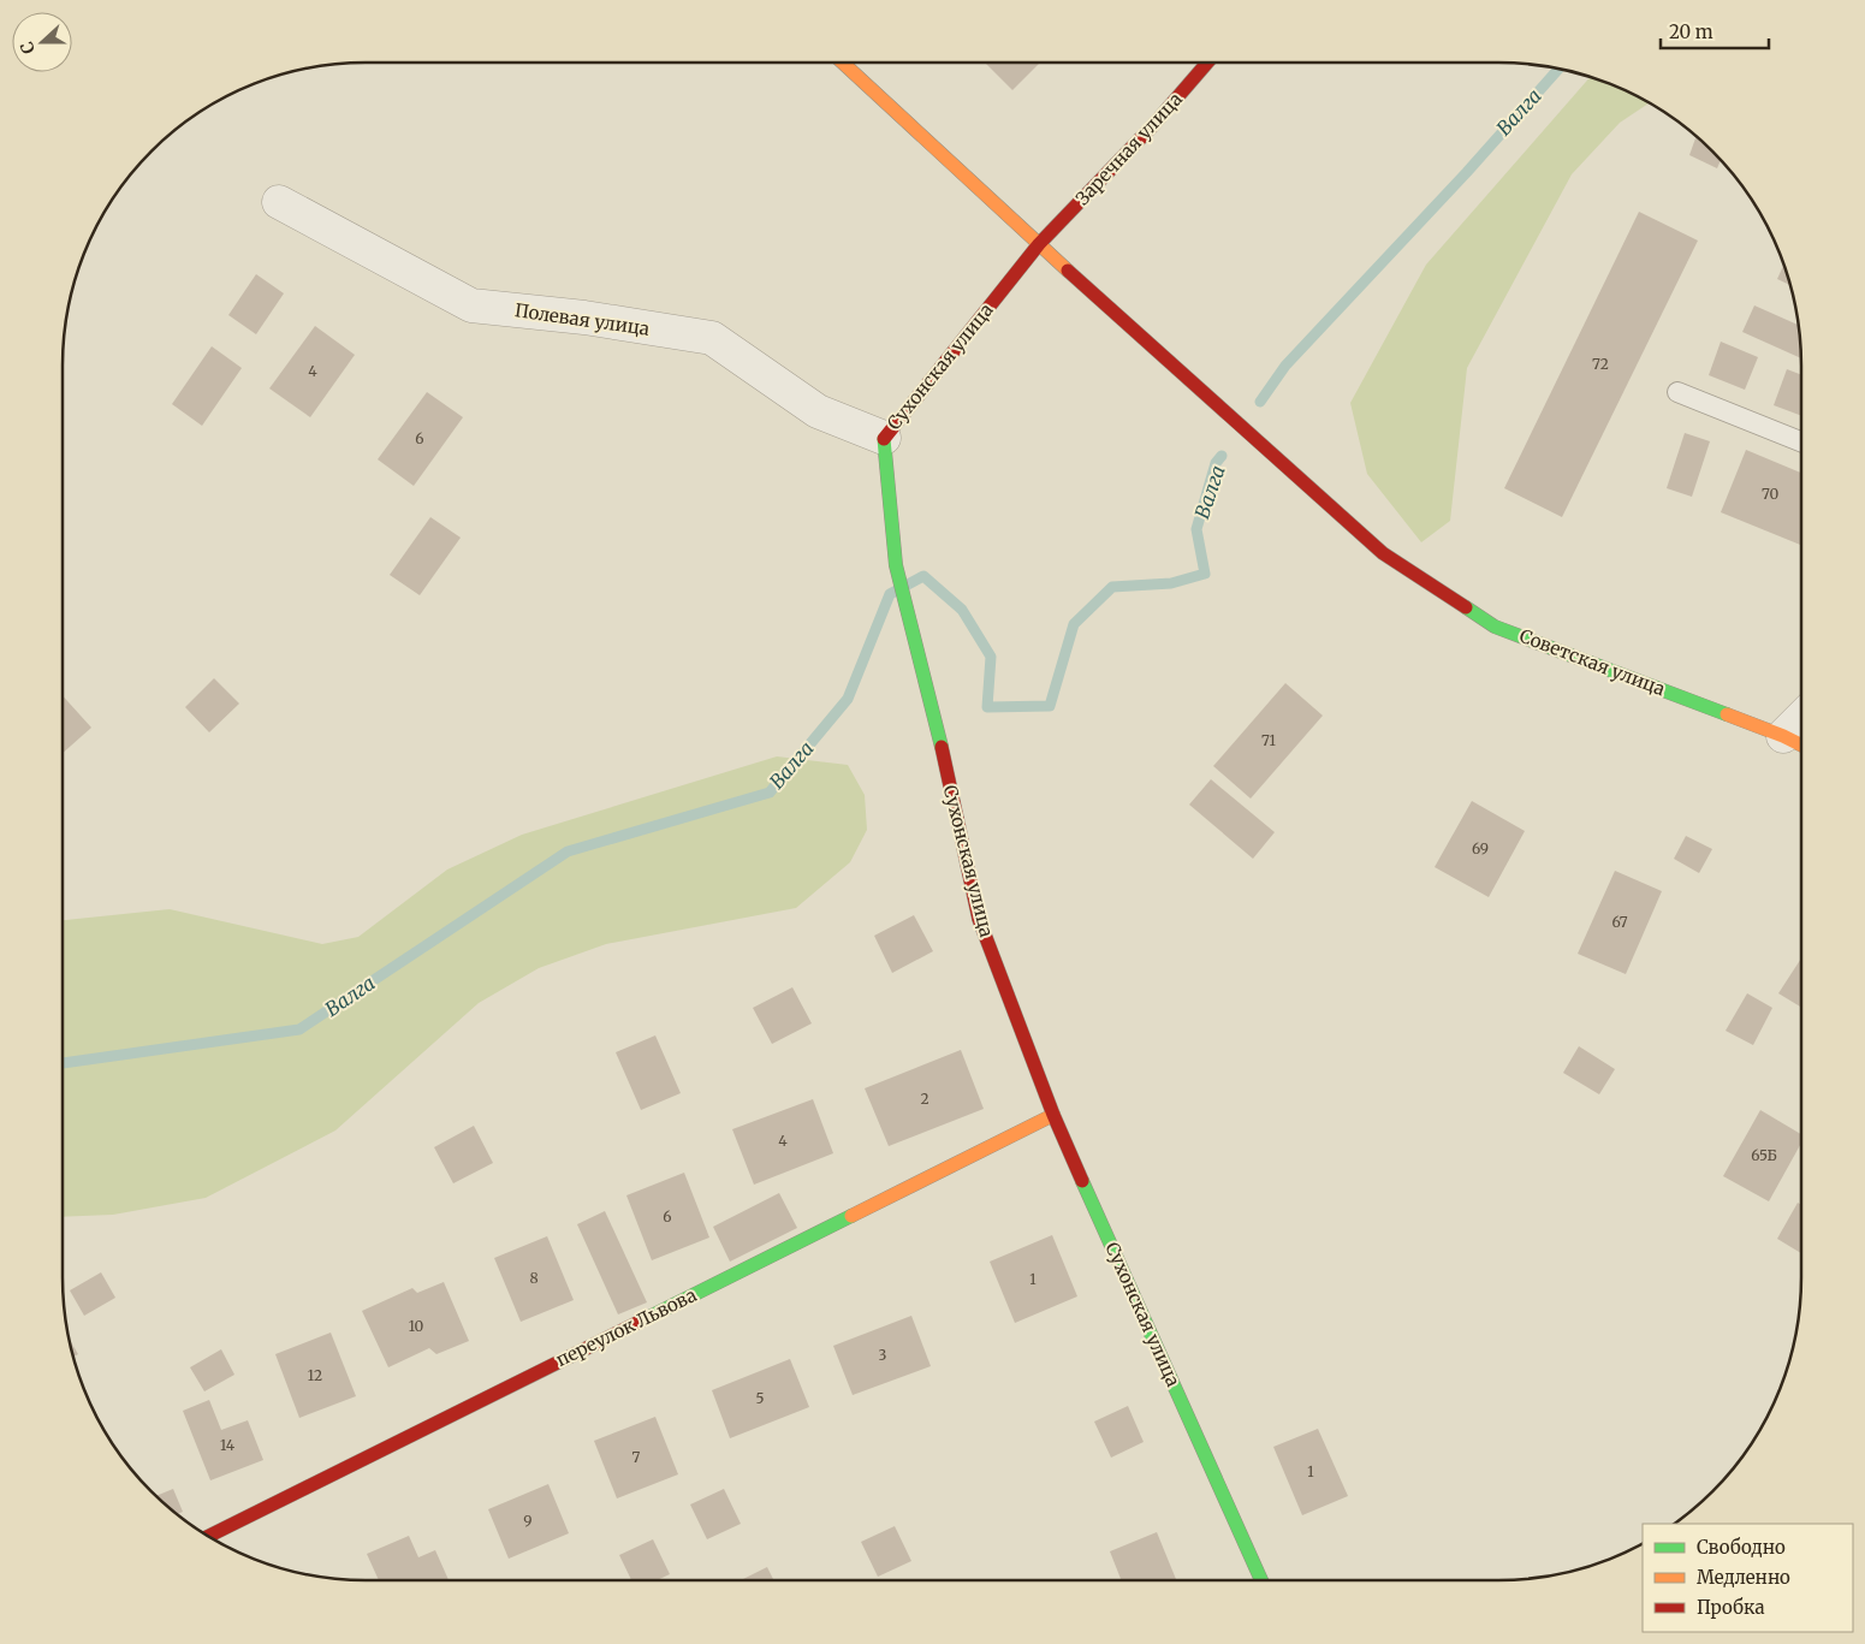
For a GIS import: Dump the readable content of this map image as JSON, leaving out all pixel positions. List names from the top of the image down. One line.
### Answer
{"streets":{"street":["Заречная улица","Полевая улица","Сухонская улица","Советская улица","переулок Львова"]},"crossings":[["Заречная улица","Сухонская улица"],["Заречная улица","Советская улица"],["Полевая улица","Сухонская улица"],["Сухонская улица","Советская улица"],["Сухонская улица","переулок Львова"]],"water":["Валга"],"house_numbers":["72","4","6","70","71","69","67","2","4","65Б","6","8","1","10","3","12","5","14","7","1","9"],"legend":["Свободно","Медленно","Пробка"],"scale_bar":"20 m","north":"left"}
